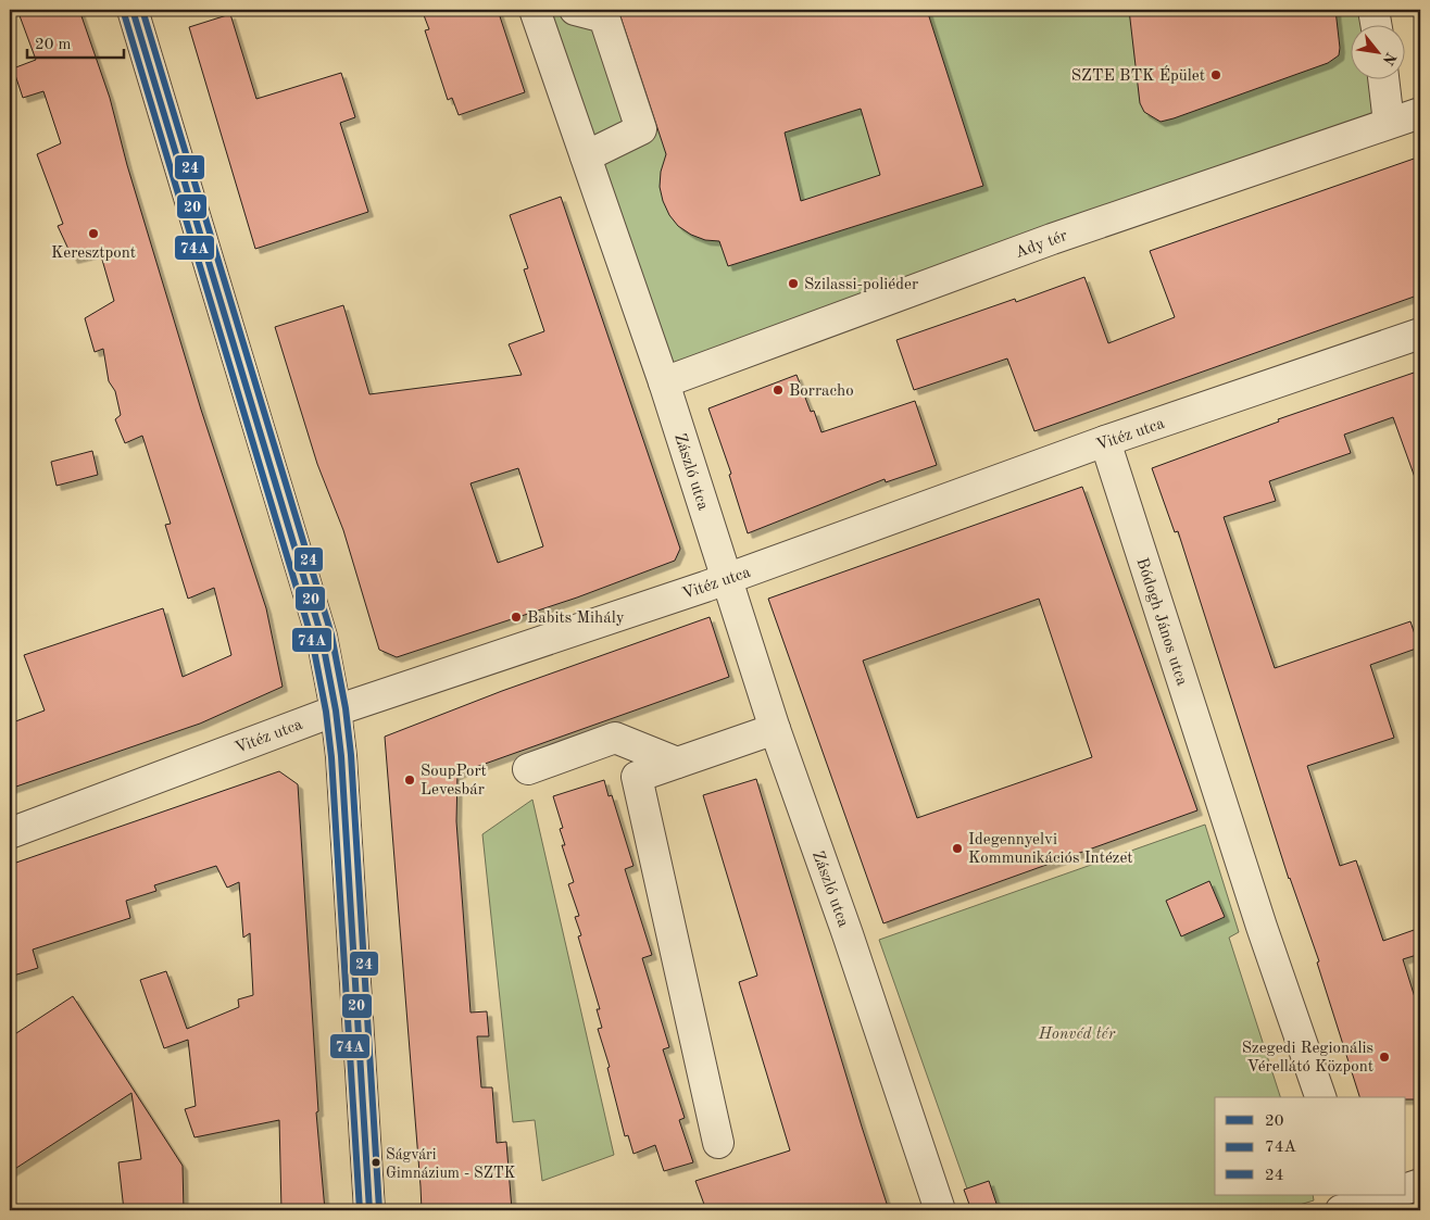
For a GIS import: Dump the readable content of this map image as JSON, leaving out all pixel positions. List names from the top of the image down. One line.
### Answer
{"streets":{"street":["Ady tér","Vitéz utca","Zászló utca","Bódogh János utca"]},"crossings":[["Ady tér","Zászló utca"],["Vitéz utca","Zászló utca"],["Vitéz utca","Bódogh János utca"]],"parks":["Honvéd tér"],"places":["SZTE BTK Épület","Keresztpont","Szilassi-poliéder","Borracho","Babits Mihály","SoupPort Levesbár","Idegennyelvi Kommunikációs Intézet","Szegedi Regionális Vérellátó Központ","Ságvári Gimnázium - SZTK"],"lines":["transit line 20","transit line 24","transit line 74A"],"legend":["20","74A","24"],"scale_bar":"20 m","north":"bottom right"}
